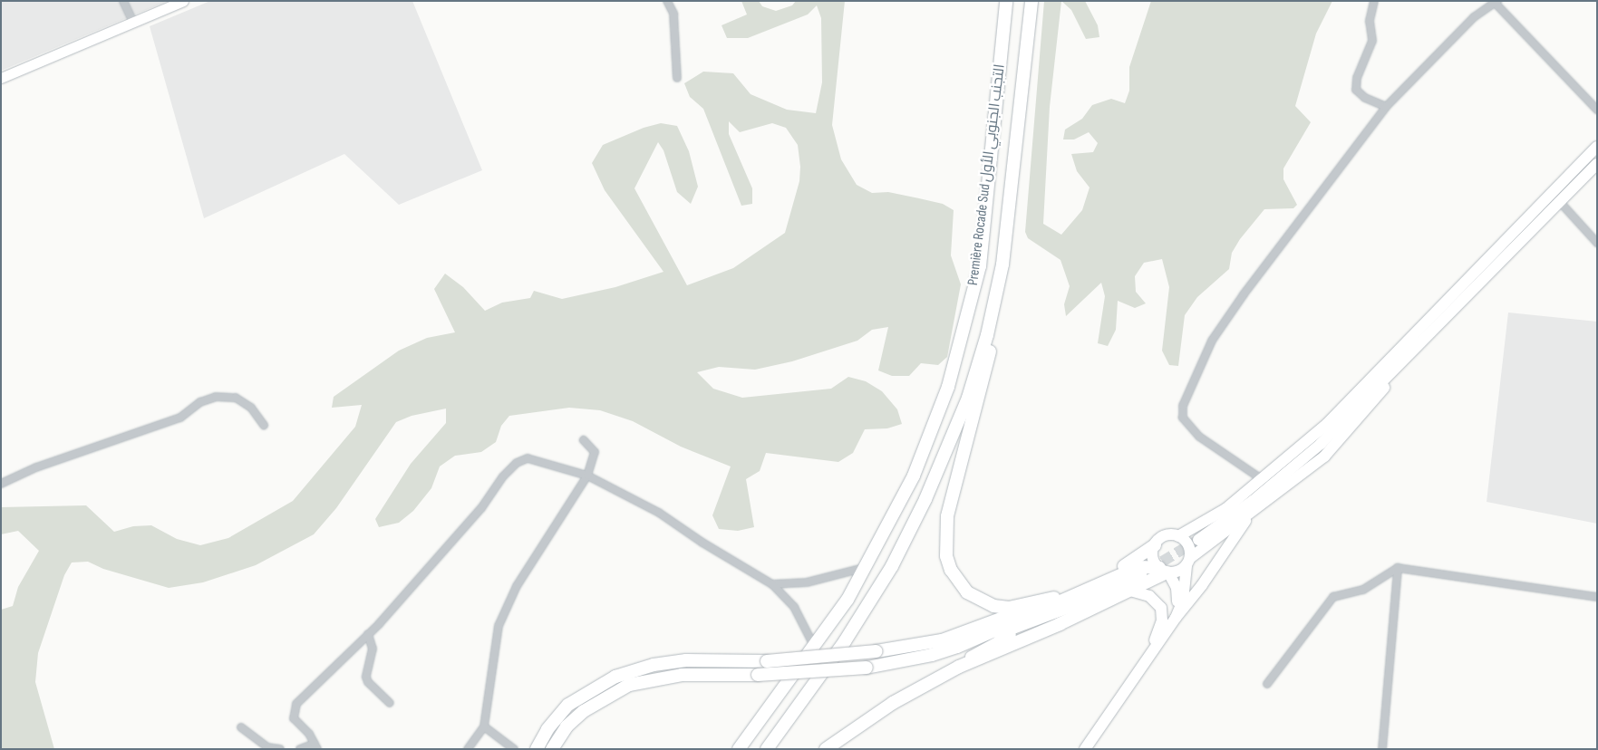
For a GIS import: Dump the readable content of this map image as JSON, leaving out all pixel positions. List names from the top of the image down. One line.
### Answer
{"streets":{"highway":["Première Rocade Sud التجنب الجنوبي الأول"]}}
